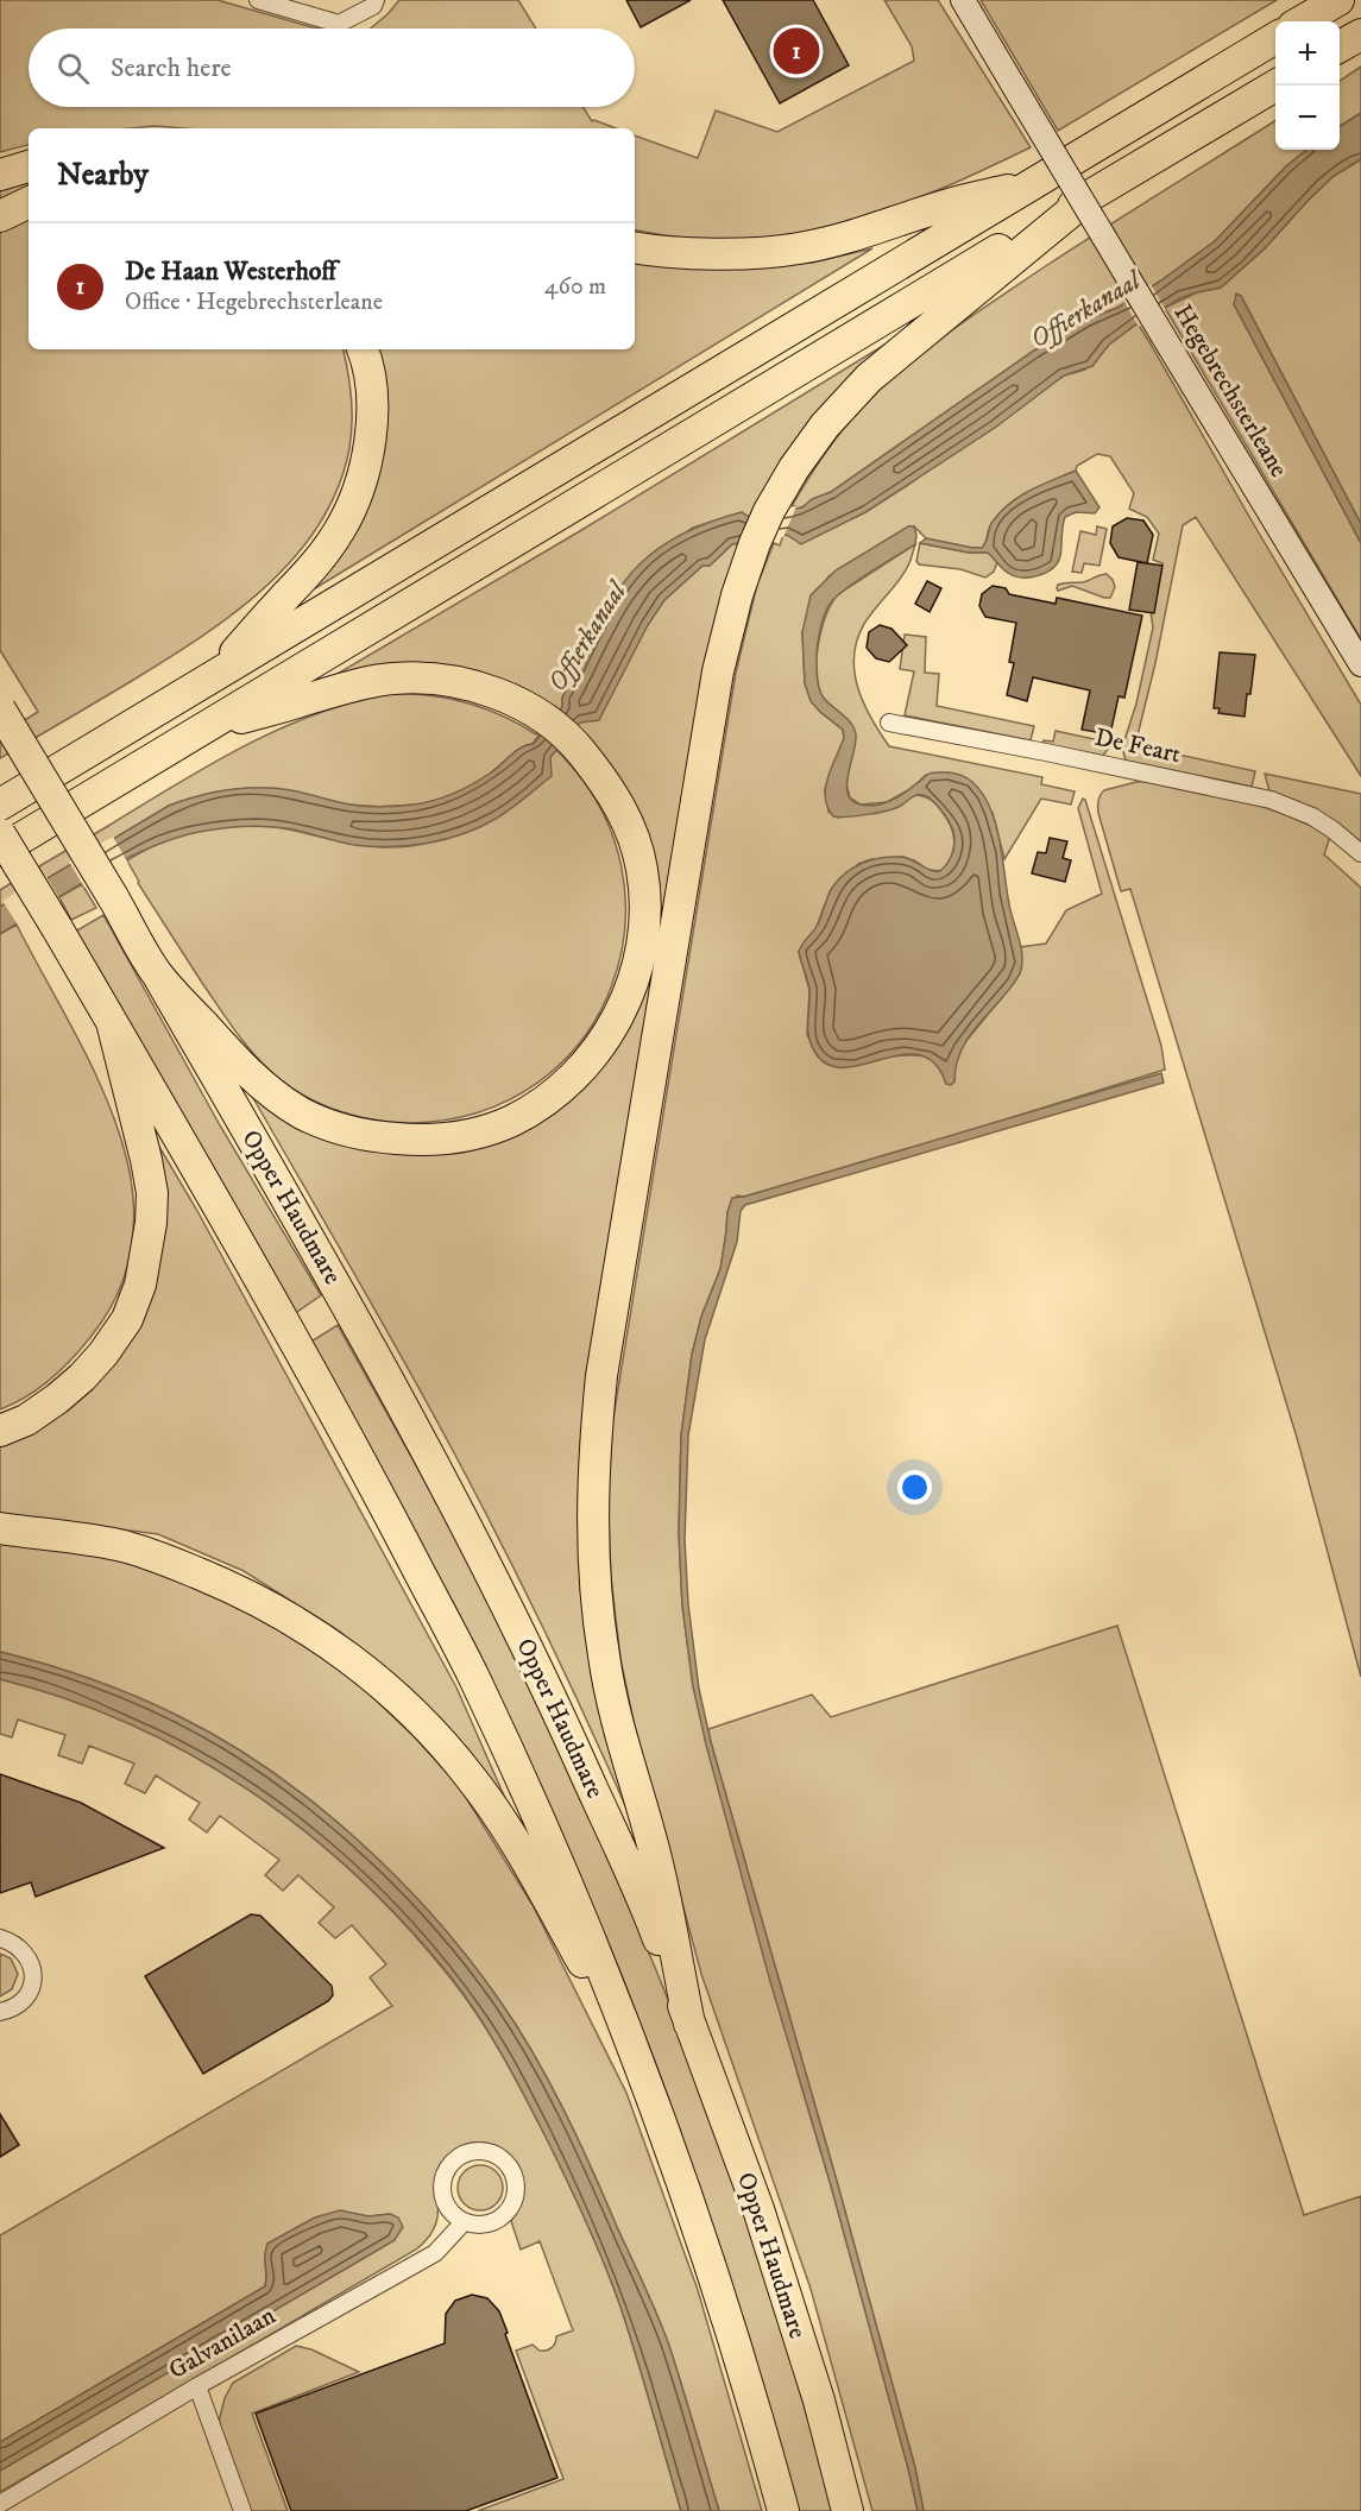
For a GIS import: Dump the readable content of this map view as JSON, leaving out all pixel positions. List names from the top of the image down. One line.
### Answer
{"streets":{"highway":["Opper Haudmare"],"street":["Hegebrechsterleane","De Feart","Galvanilaan"]},"water":["Offierkanaal"],"page":{"map_buttons":["+","−"],"pins":"1","search":"Search here","heading":"Nearby","list":[{"mark":"1","name":"De Haan Westerhoff","note":"Office · Hegebrechsterleane","value":"460 m"}]}}
